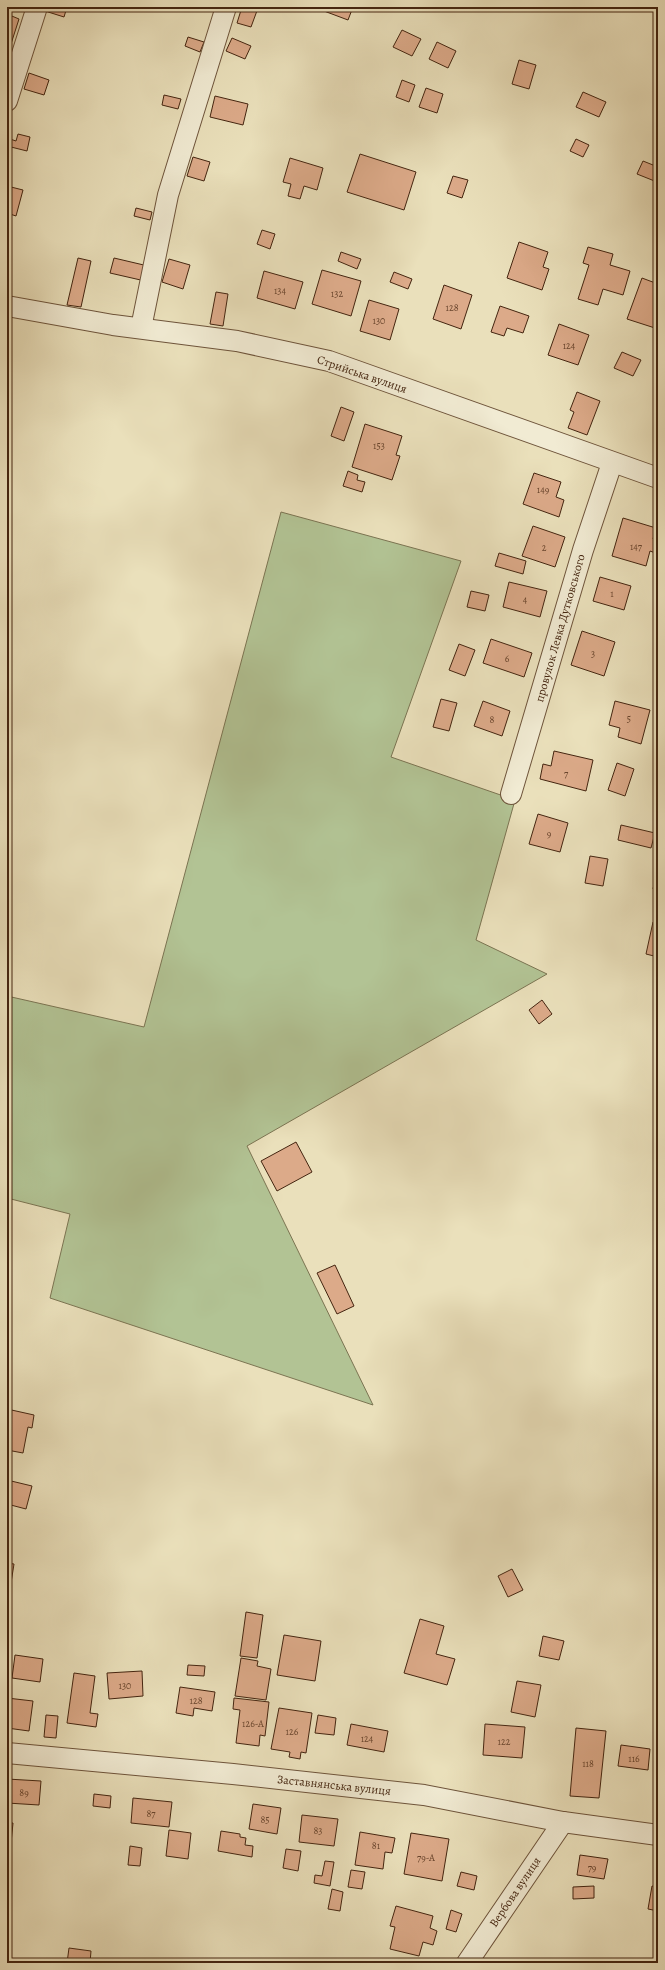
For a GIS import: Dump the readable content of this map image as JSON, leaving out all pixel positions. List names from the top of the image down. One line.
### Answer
{"streets":{"street":["Стрийська вулиця","провулок Левка Дутковського","Заставнянська вулиця","Вербова вулиця"]},"crossings":[["Стрийська вулиця","провулок Левка Дутковського"],["Заставнянська вулиця","Вербова вулиця"]],"house_numbers":["134","132","128","130","124","153","149","147","2","1","4","3","6","5","8","7","9","130","128","126-А","126","124","122","116","118","89","87","85","83","81","79-А","79"]}
